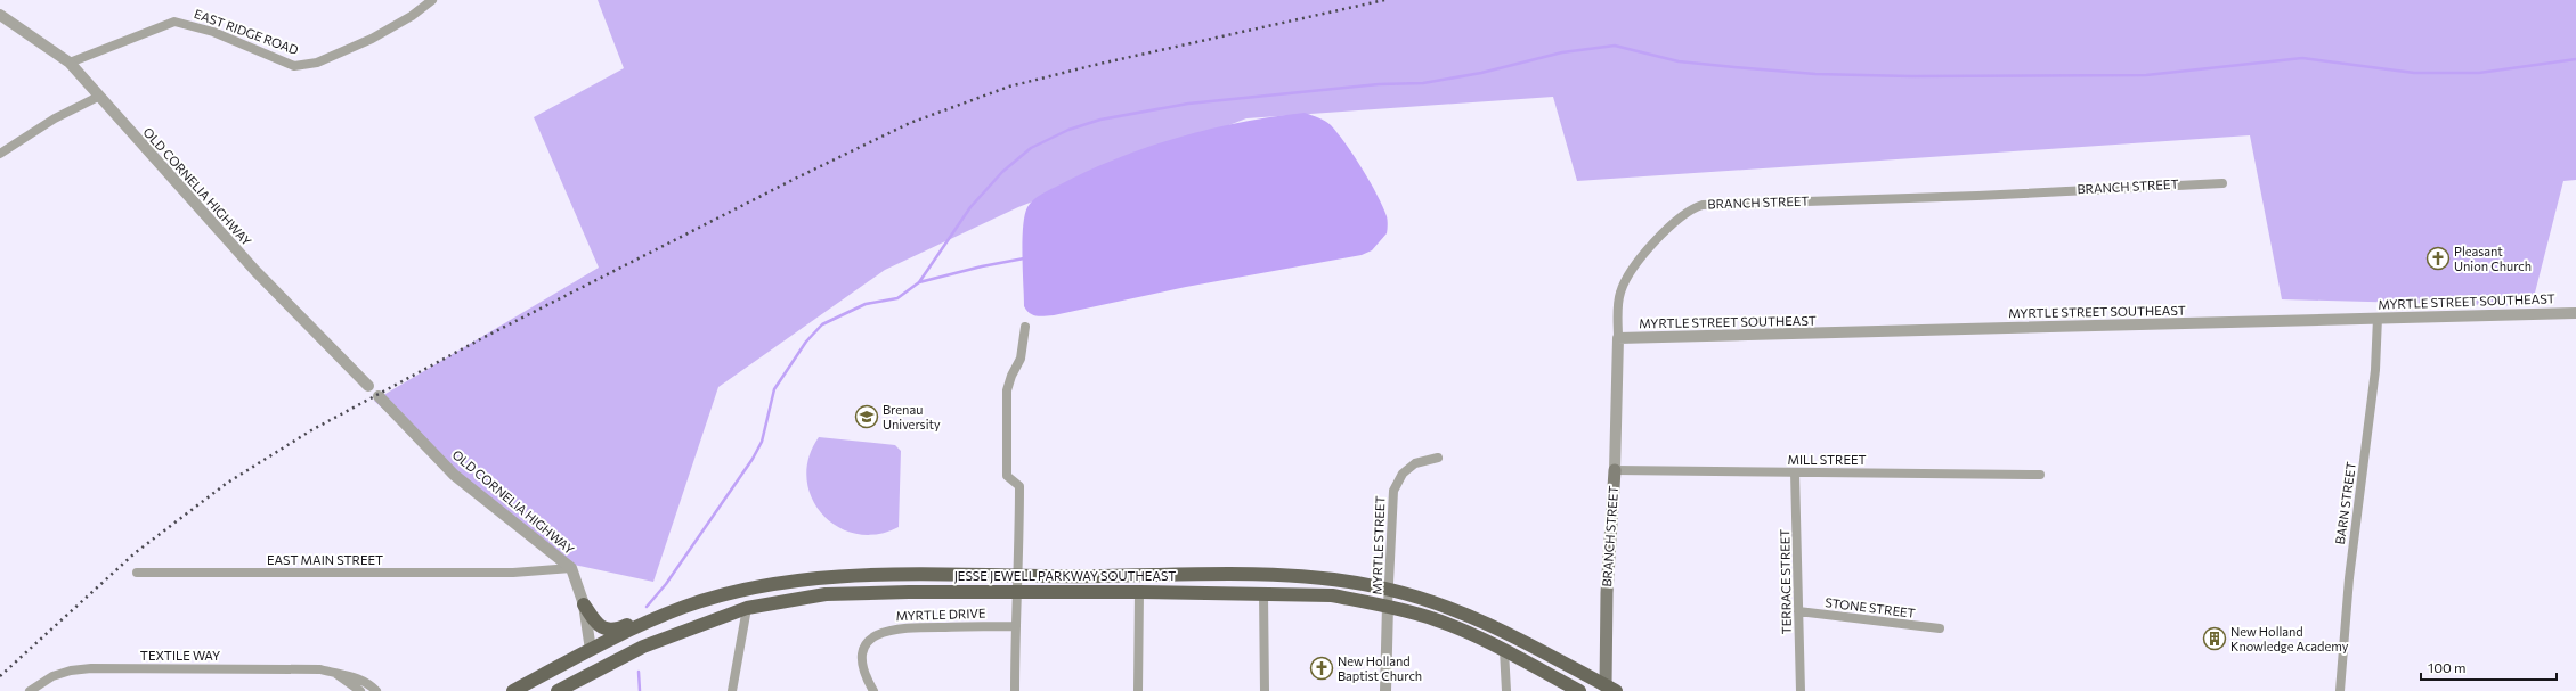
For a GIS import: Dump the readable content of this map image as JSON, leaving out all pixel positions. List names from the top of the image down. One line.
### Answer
{"streets":{"main road":["BRANCH STREET","JESSE JEWELL PARKWAY SOUTHEAST"],"street":["EAST RIDGE ROAD","OLD CORNELIA HIGHWAY","MYRTLE STREET SOUTHEAST","MILL STREET","BARN STREET","MYRTLE STREET","EAST MAIN STREET","TERRACE STREET","STONE STREET","MYRTLE DRIVE","TEXTILE WAY"]},"crossings":[["EAST RIDGE ROAD","OLD CORNELIA HIGHWAY"],["OLD CORNELIA HIGHWAY","EAST MAIN STREET"],["OLD CORNELIA HIGHWAY","JESSE JEWELL PARKWAY SOUTHEAST"],["BRANCH STREET","MYRTLE STREET SOUTHEAST"],["BRANCH STREET","MILL STREET"],["BRANCH STREET","JESSE JEWELL PARKWAY SOUTHEAST"],["MYRTLE STREET SOUTHEAST","BARN STREET"],["MILL STREET","TERRACE STREET"],["MYRTLE STREET","JESSE JEWELL PARKWAY SOUTHEAST"],["TERRACE STREET","STONE STREET"]],"places":{"church":["Pleasant Union Church","New Holland Baptist Church"],"school or university":["Brenau University"],"building":["New Holland Knowledge Academy"]},"scale_bar":"100 m"}
